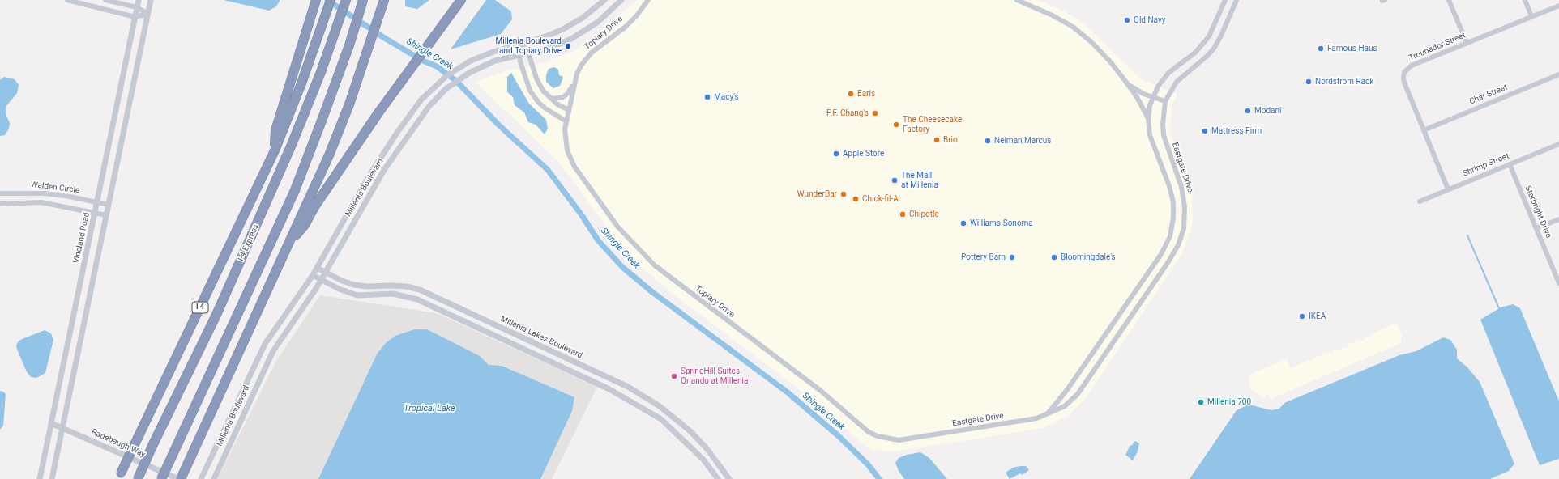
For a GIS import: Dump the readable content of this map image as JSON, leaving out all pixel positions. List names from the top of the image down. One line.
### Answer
{"streets":{"highway":["I-4 Express","I 4"],"street":["Topiary Drive","Troubador Street","Char Street","Shrimp Street","Eastgate Drive","Walden Circle","Millenia Boulevard","Starbright Drive","Vineland Road","Millenia Lakes Boulevard","Radebaugh Way"]},"crossings":[["Topiary Drive","Eastgate Drive"],["Troubador Street","Char Street"],["Troubador Street","Shrimp Street"],["Shrimp Street","Starbright Drive"],["Walden Circle","Vineland Road"],["Millenia Boulevard","Millenia Lakes Boulevard"],["Vineland Road","Radebaugh Way"]],"water":["Shingle Creek","Tropical Lake"],"places":["Old Navy","Millenia Boulevard and Topiary Drive","Famous Haus","Nordstrom Rack","Earls","Macy's","Modani","P.F. Chang's","The Cheesecake Factory","Mattress Firm","Brio","Neiman Marcus","Apple Store","The Mall at Millenia","WunderBar","Chick-fil-A","Chipotle","Williams-Sonoma","Pottery Barn","Bloomingdale's","IKEA","SpringHill Suites Orlando at Millenia","Millenia 700"]}
